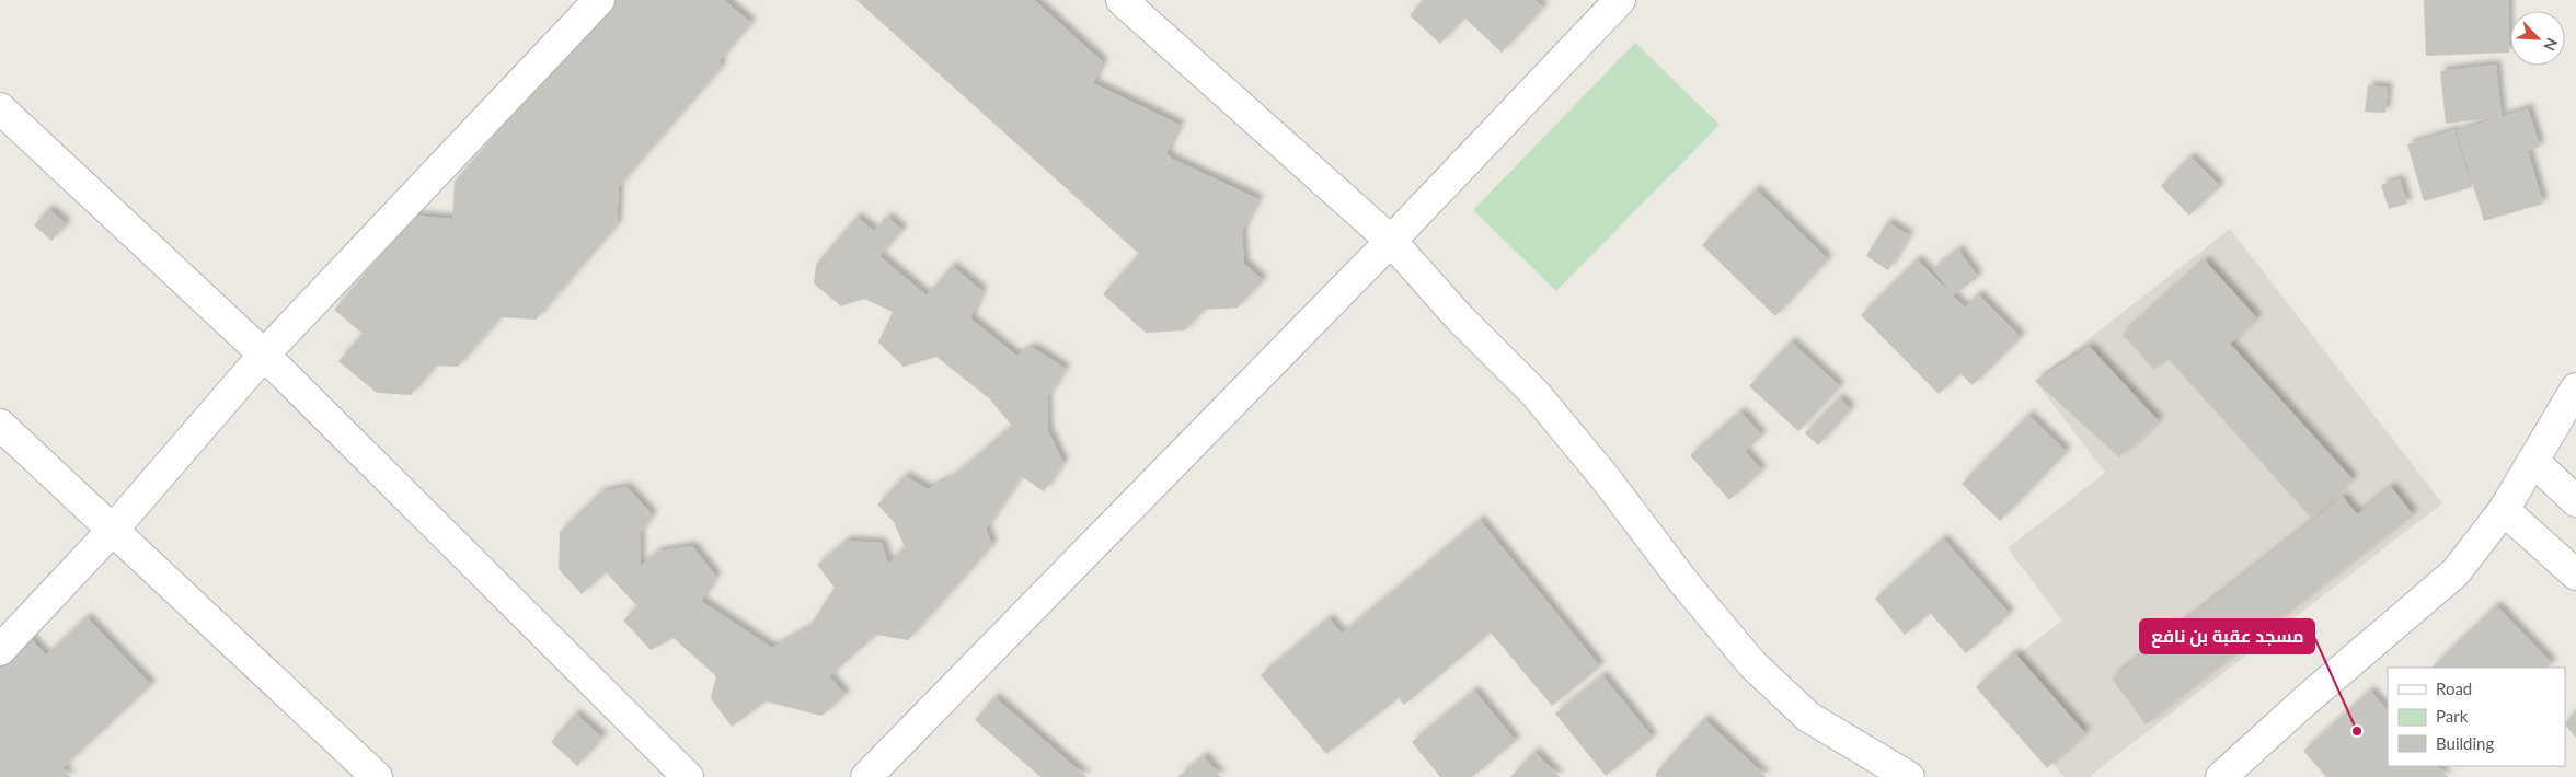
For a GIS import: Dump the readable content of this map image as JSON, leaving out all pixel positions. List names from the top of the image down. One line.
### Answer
{"places":["مسجد عقبة بن نافع"],"legend":["Road","Park","Building"],"north":"bottom right"}
